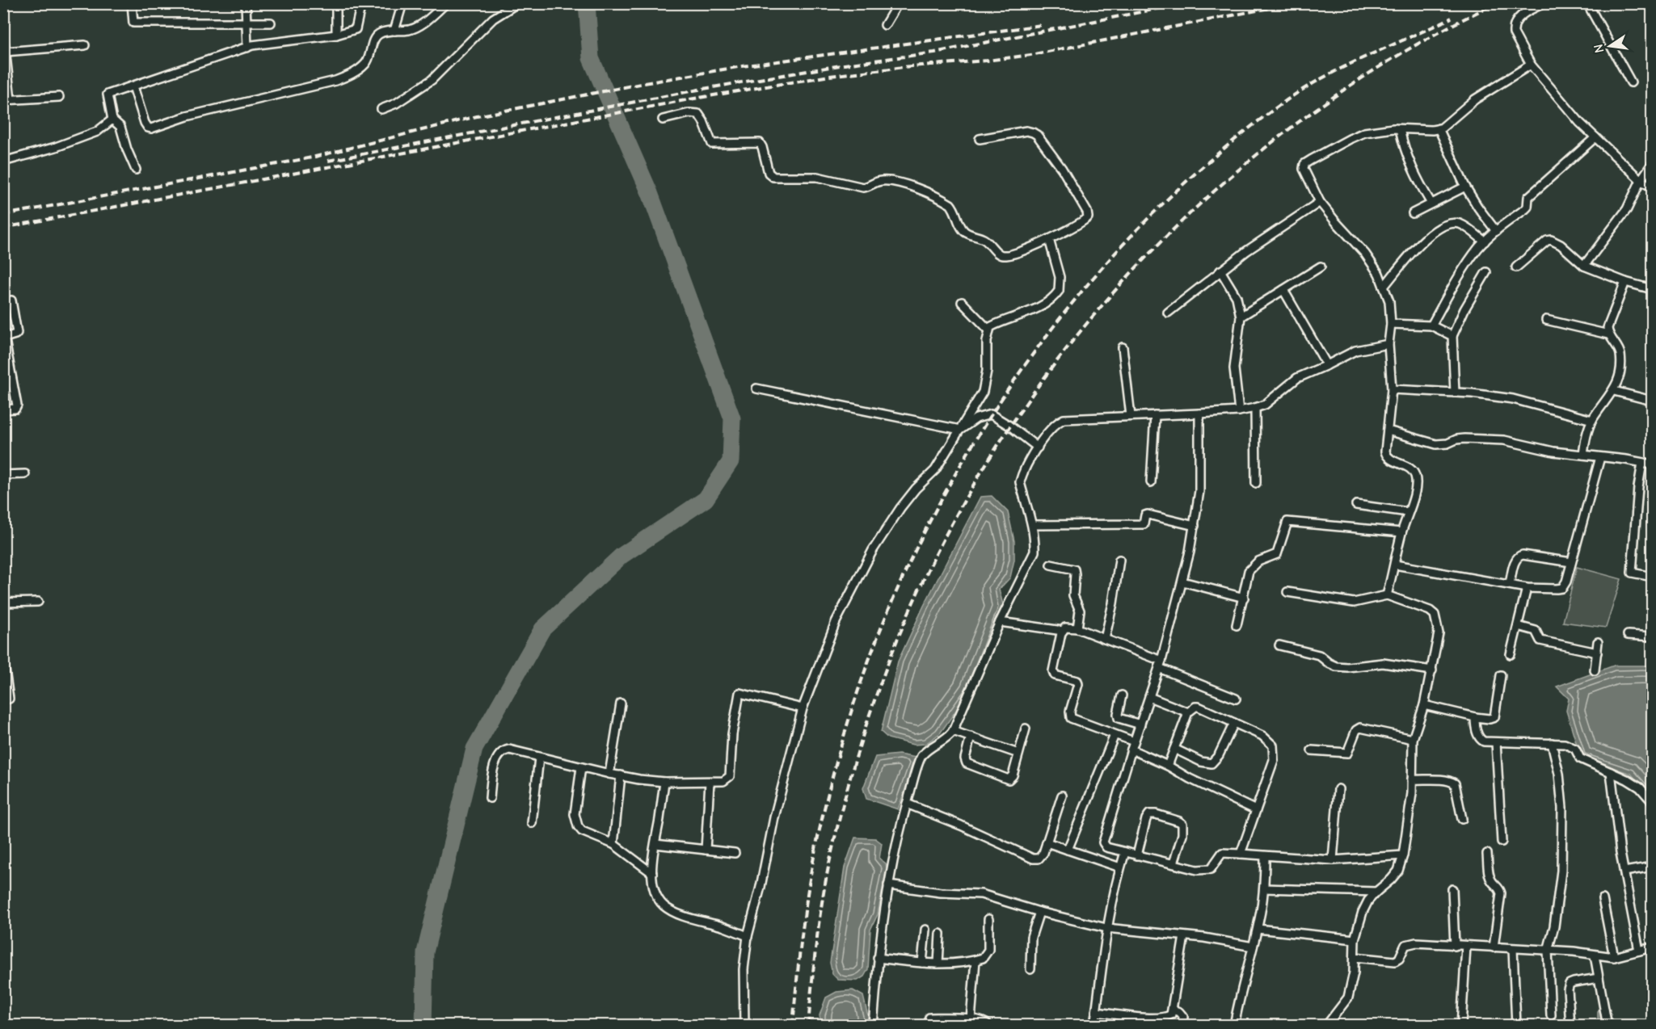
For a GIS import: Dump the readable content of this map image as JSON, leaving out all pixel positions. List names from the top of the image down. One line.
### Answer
{"north":"left"}
